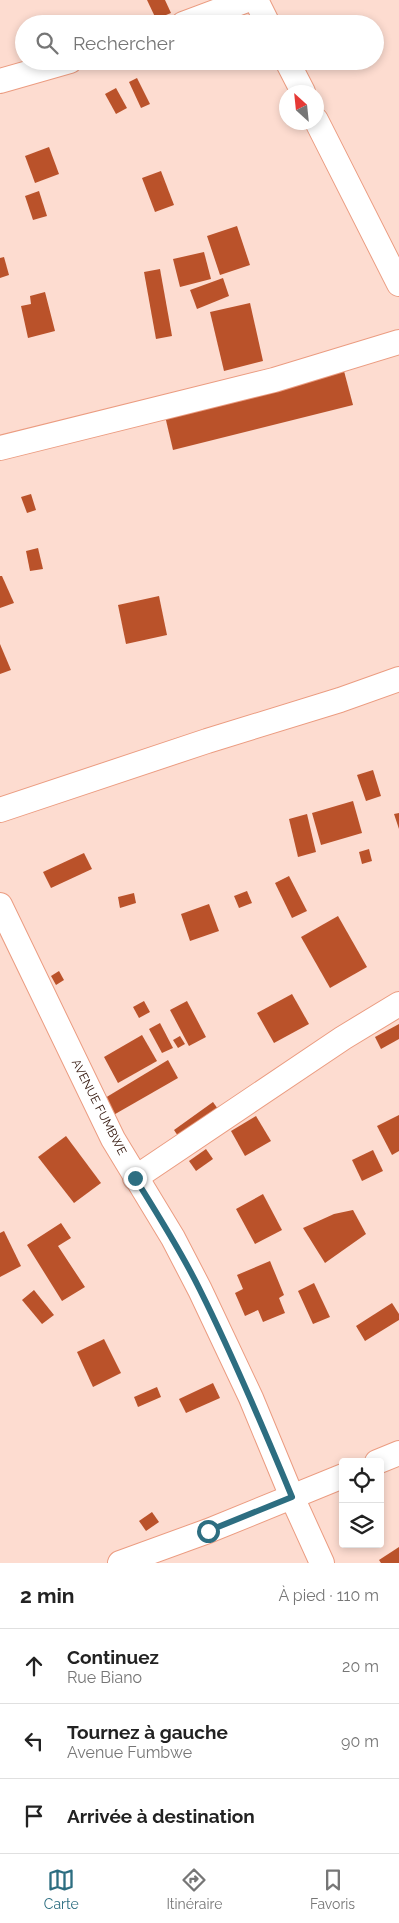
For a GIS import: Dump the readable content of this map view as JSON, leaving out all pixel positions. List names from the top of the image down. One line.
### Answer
{"streets":{"street":["AVENUE FUMBWE"]},"north":"top left","page":{"search":"Rechercher","heading":["2 min","À pied · 110 m"],"list":[["Continuez","Rue Biano","20 m"],["Tournez à gauche","Avenue Fumbwe","90 m"],"Arrivée à destination"],"nav":["Carte","Itinéraire","Favoris"]}}
